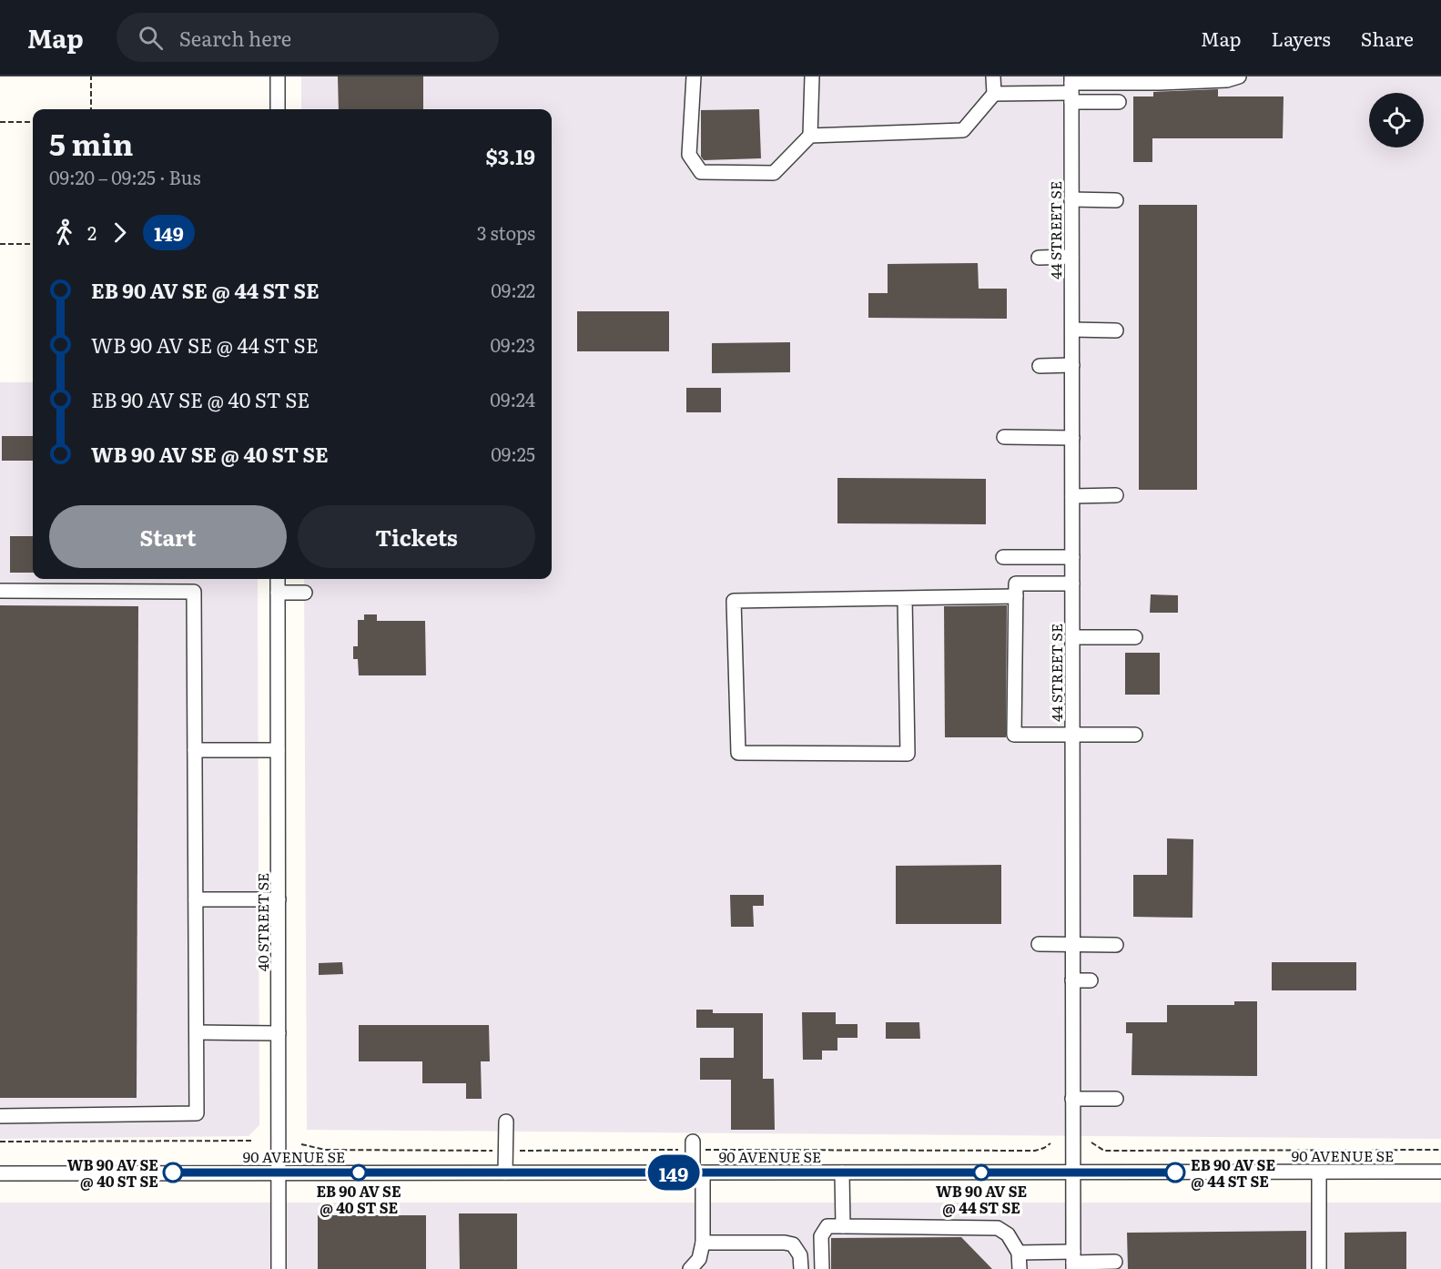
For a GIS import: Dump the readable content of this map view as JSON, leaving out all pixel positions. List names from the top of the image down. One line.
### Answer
{"streets":{"street":["44 STREET SE","40 STREET SE","90 AVENUE SE"]},"crossings":[["44 STREET SE","90 AVENUE SE"],["40 STREET SE","90 AVENUE SE"]],"places":["WB 90 AV SE @ 40 ST SE","EB 90 AV SE @ 40 ST SE","WB 90 AV SE @ 44 ST SE","EB 90 AV SE @ 44 ST SE"],"lines":["bus line 149"],"page":{"header":"Map","search":"Search here","nav":["Map","Layers","Share"],"on_map":"149","heading":["5 min","09:20 – 09:25 · Bus","$3.19"],"legs":["2","149","3 stops"],"list":[{"name":"EB 90 AV SE @ 44 ST SE","value":"09:22"},{"name":"WB 90 AV SE @ 44 ST SE","value":"09:23"},{"name":"EB 90 AV SE @ 40 ST SE","value":"09:24"},{"name":"WB 90 AV SE @ 40 ST SE","value":"09:25"}],"buttons":["Start","Tickets"]}}
